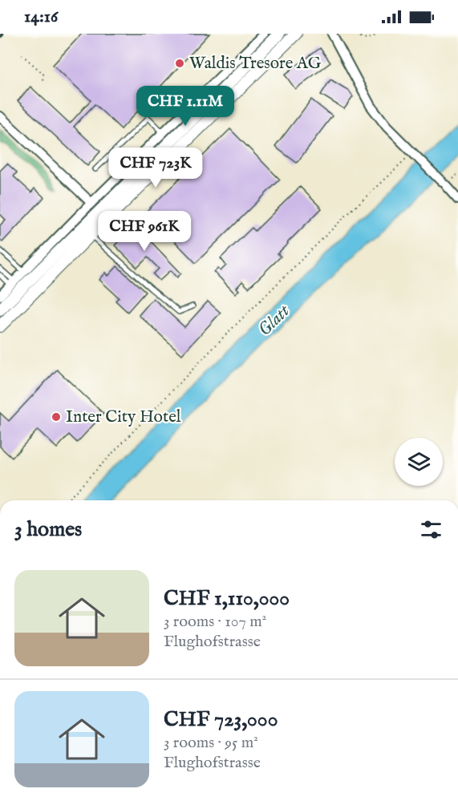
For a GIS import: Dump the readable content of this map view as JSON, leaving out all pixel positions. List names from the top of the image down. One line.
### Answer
{"water":["Glatt"],"places":["Waldis Tresore AG","Inter City Hotel"],"page":{"status":"14:16","price":["CHF 1.11M","CHF 723K","CHF 961K"],"heading":"3 homes","list":[{"name":"CHF 1,110,000","note":"3 rooms · 107 m² · Flughofstrasse"},{"name":"CHF 723,000","note":"3 rooms · 95 m² · Flughofstrasse"}]}}
